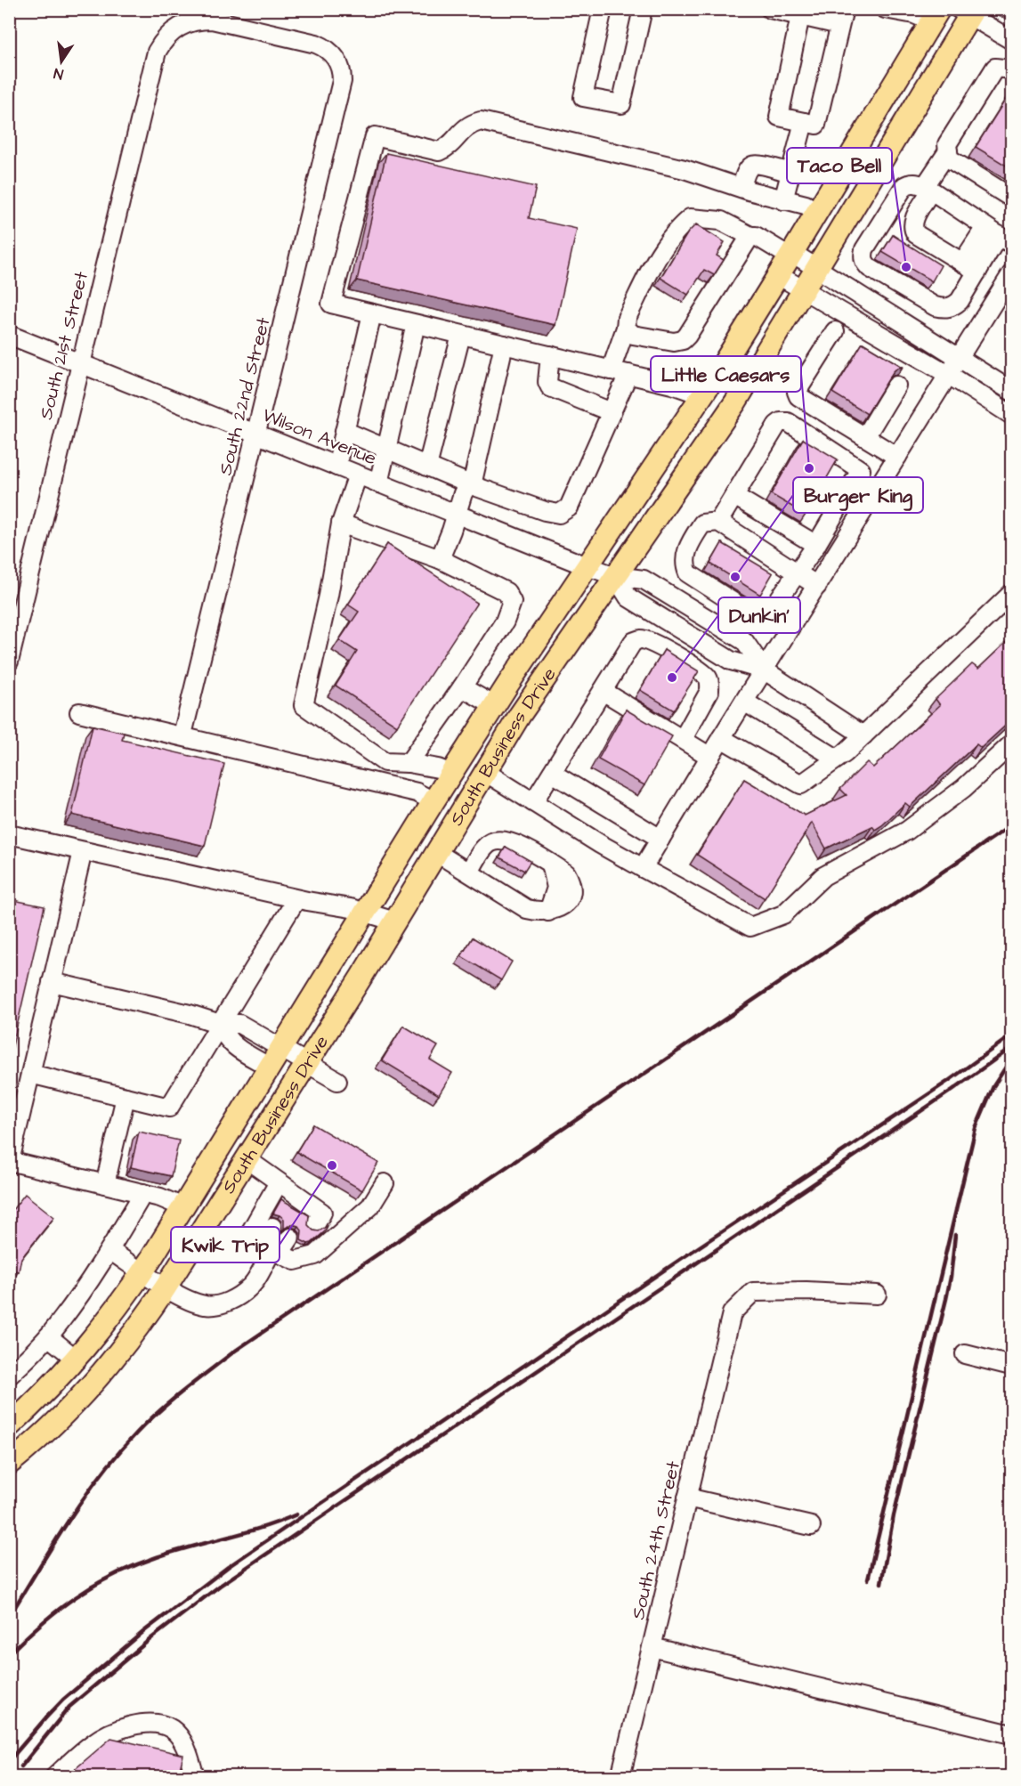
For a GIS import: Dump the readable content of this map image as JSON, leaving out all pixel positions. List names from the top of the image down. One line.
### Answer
{"streets":{"main road":["South Business Drive"],"street":["South 21st Street","South 22nd Street","Wilson Avenue","South 24th Street"]},"crossings":[["South 21st Street","South 22nd Street"],["South 21st Street","Wilson Avenue"],["South 22nd Street","Wilson Avenue"],["Wilson Avenue","South Business Drive"]],"places":["Taco Bell","Little Caesars","Burger King","Dunkin'","Kwik Trip"],"north":"bottom"}
